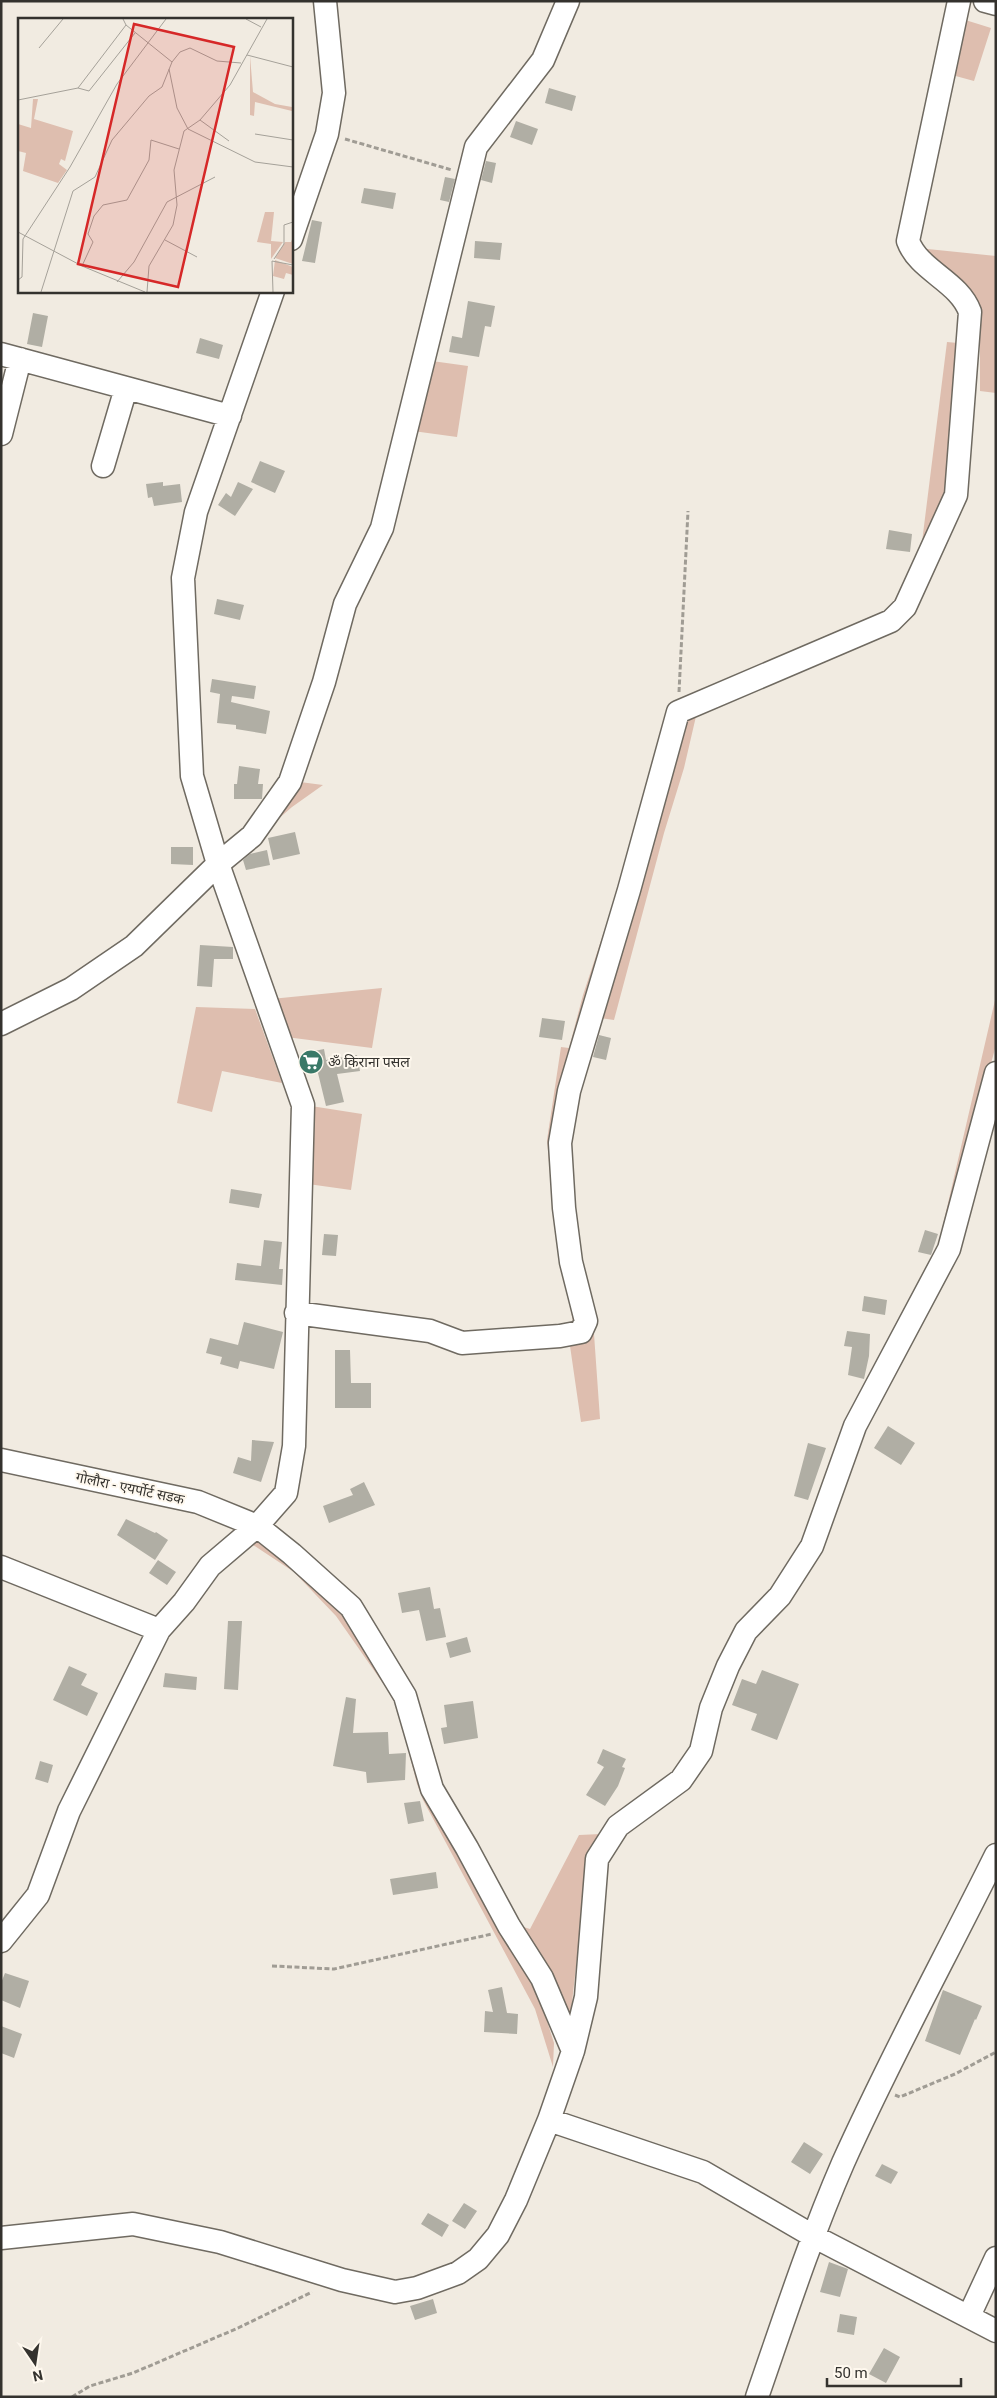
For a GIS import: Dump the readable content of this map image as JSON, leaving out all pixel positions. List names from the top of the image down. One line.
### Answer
{"streets":{"street":["गोलौरा - एयर्पोर्ट सडक"]},"places":{"supermarket":["ॐ किराना पसल"]},"scale_bar":"50 m","north":"bottom"}
